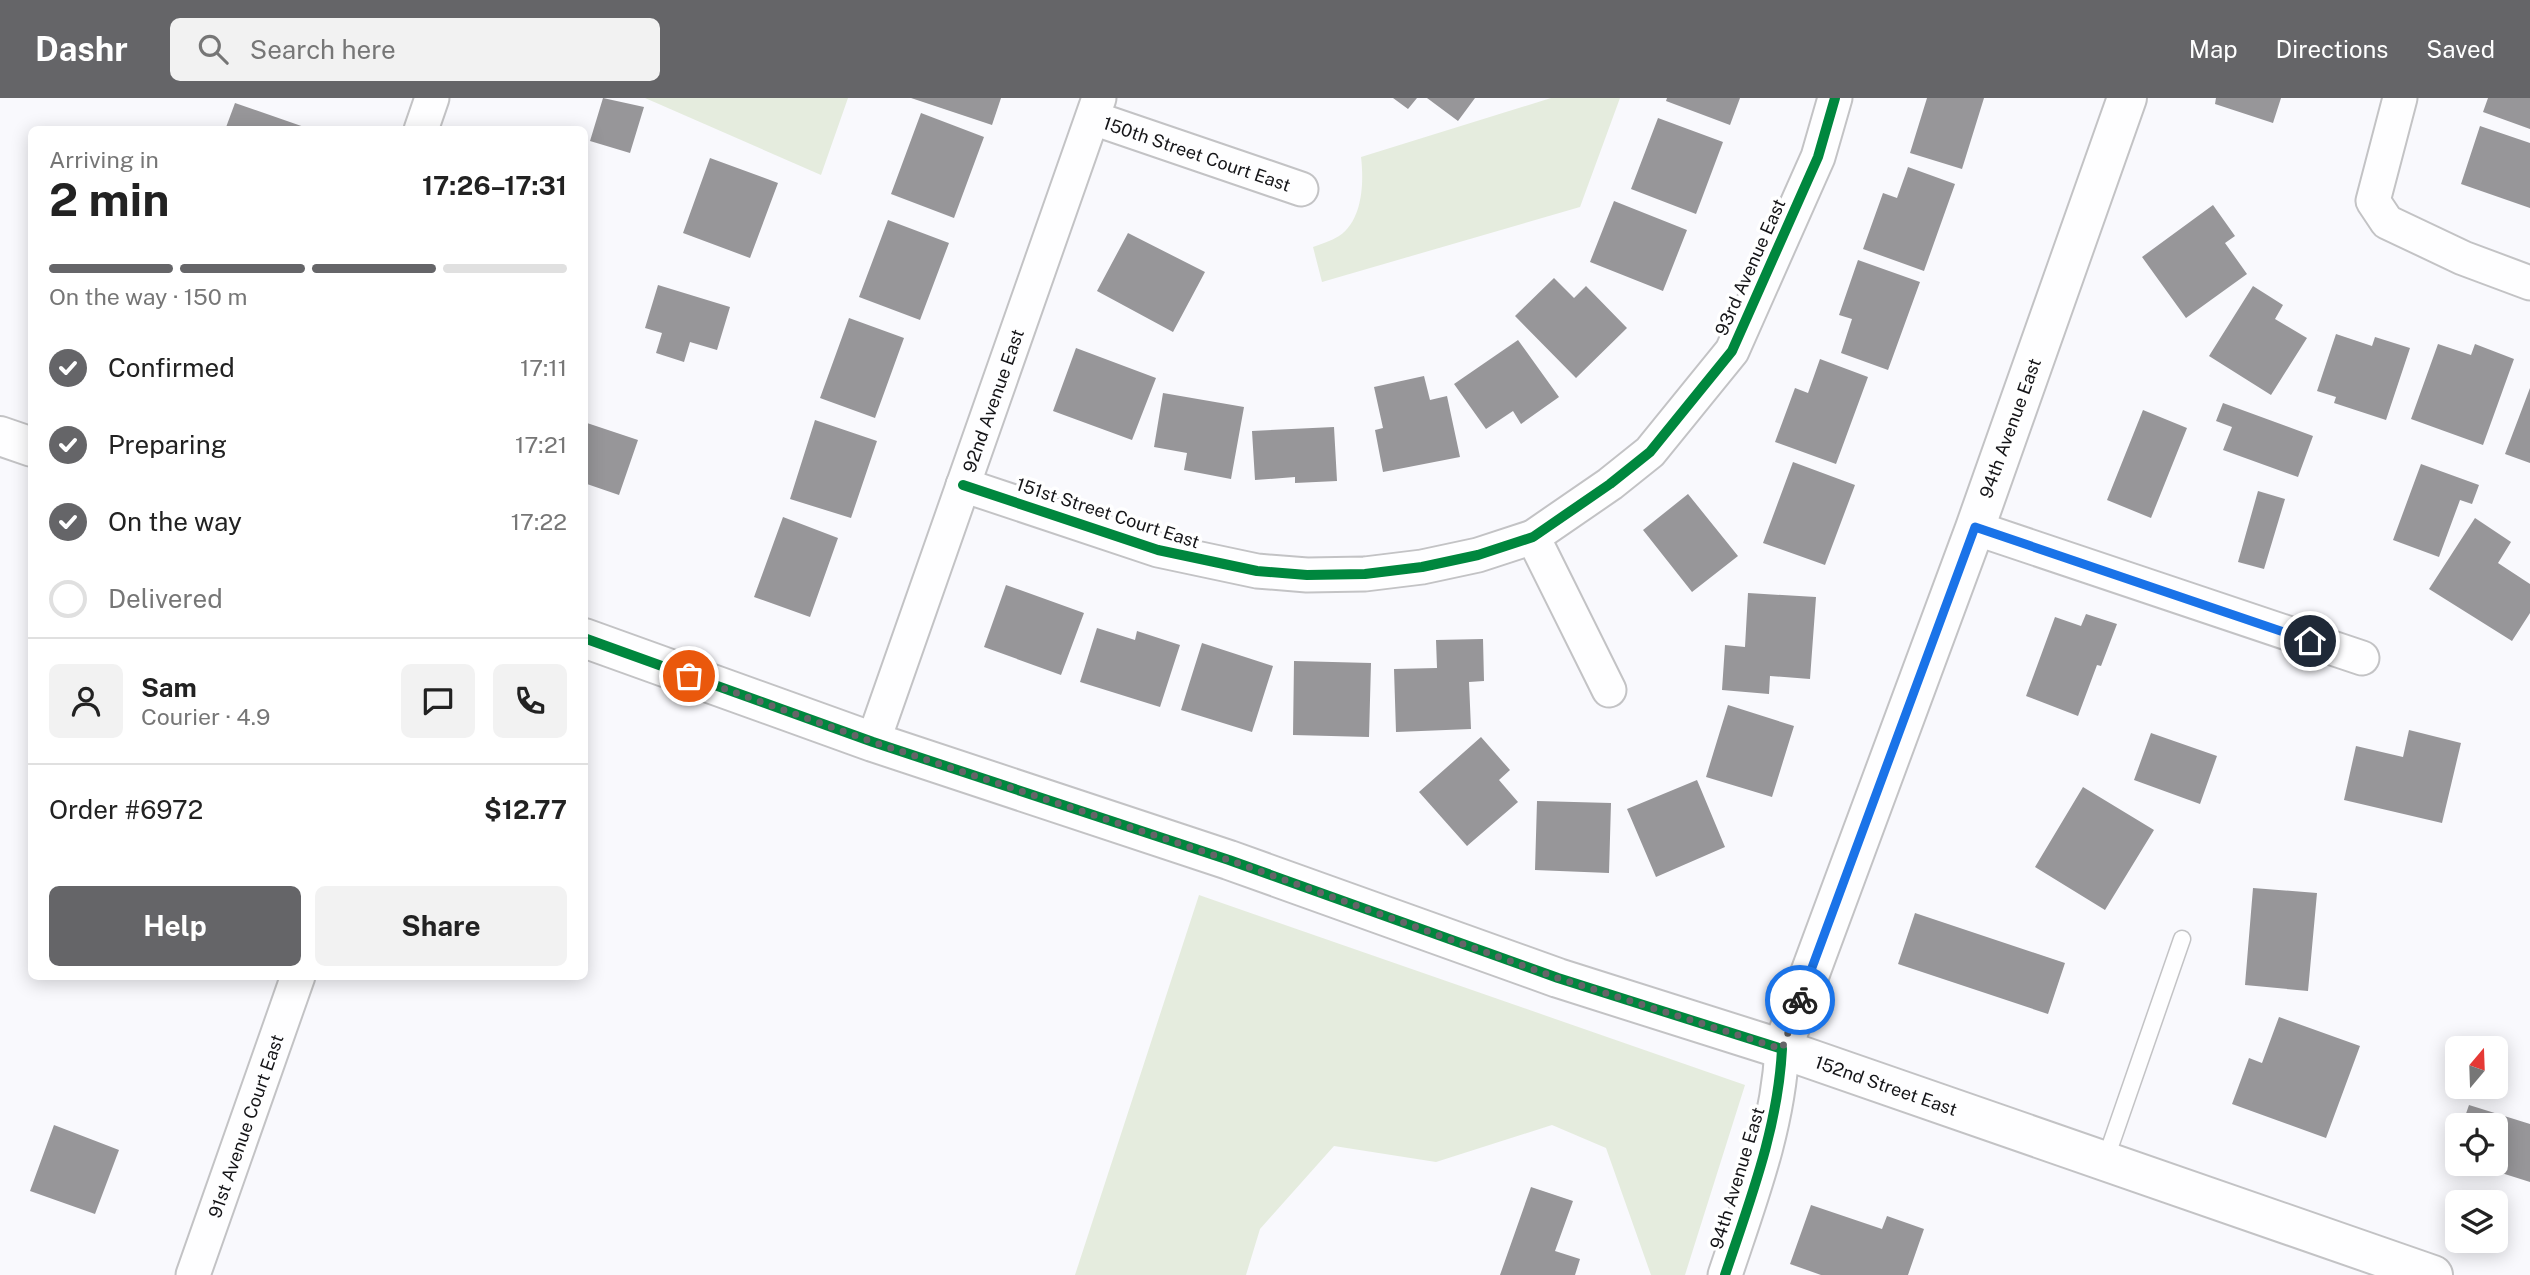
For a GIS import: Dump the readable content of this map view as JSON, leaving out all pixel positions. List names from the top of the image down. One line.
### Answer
{"streets":{"main road":["94th Avenue East","152nd Street East"],"street":["150th Street Court East","93rd Avenue East","92nd Avenue East","151st Street Court East","91st Avenue Court East"]},"crossings":[["150th Street Court East","92nd Avenue East"],["93rd Avenue East","151st Street Court East"],["92nd Avenue East","151st Street Court East"],["92nd Avenue East","152nd Street East"],["94th Avenue East","152nd Street East"]],"north":"top","page":{"header":"Dashr","search":"Search here","nav":["Map","Directions","Saved"],"heading":["2 min","Arriving in","17:26–17:31"],"panel":["Sam","Courier · 4.9","Order #6972","$12.77"],"bar":"On the way · 150 m","list":[["Confirmed","17:11"],["Preparing","17:21"],["On the way","17:22"],"Delivered"],"buttons":["Help","Share"]}}
